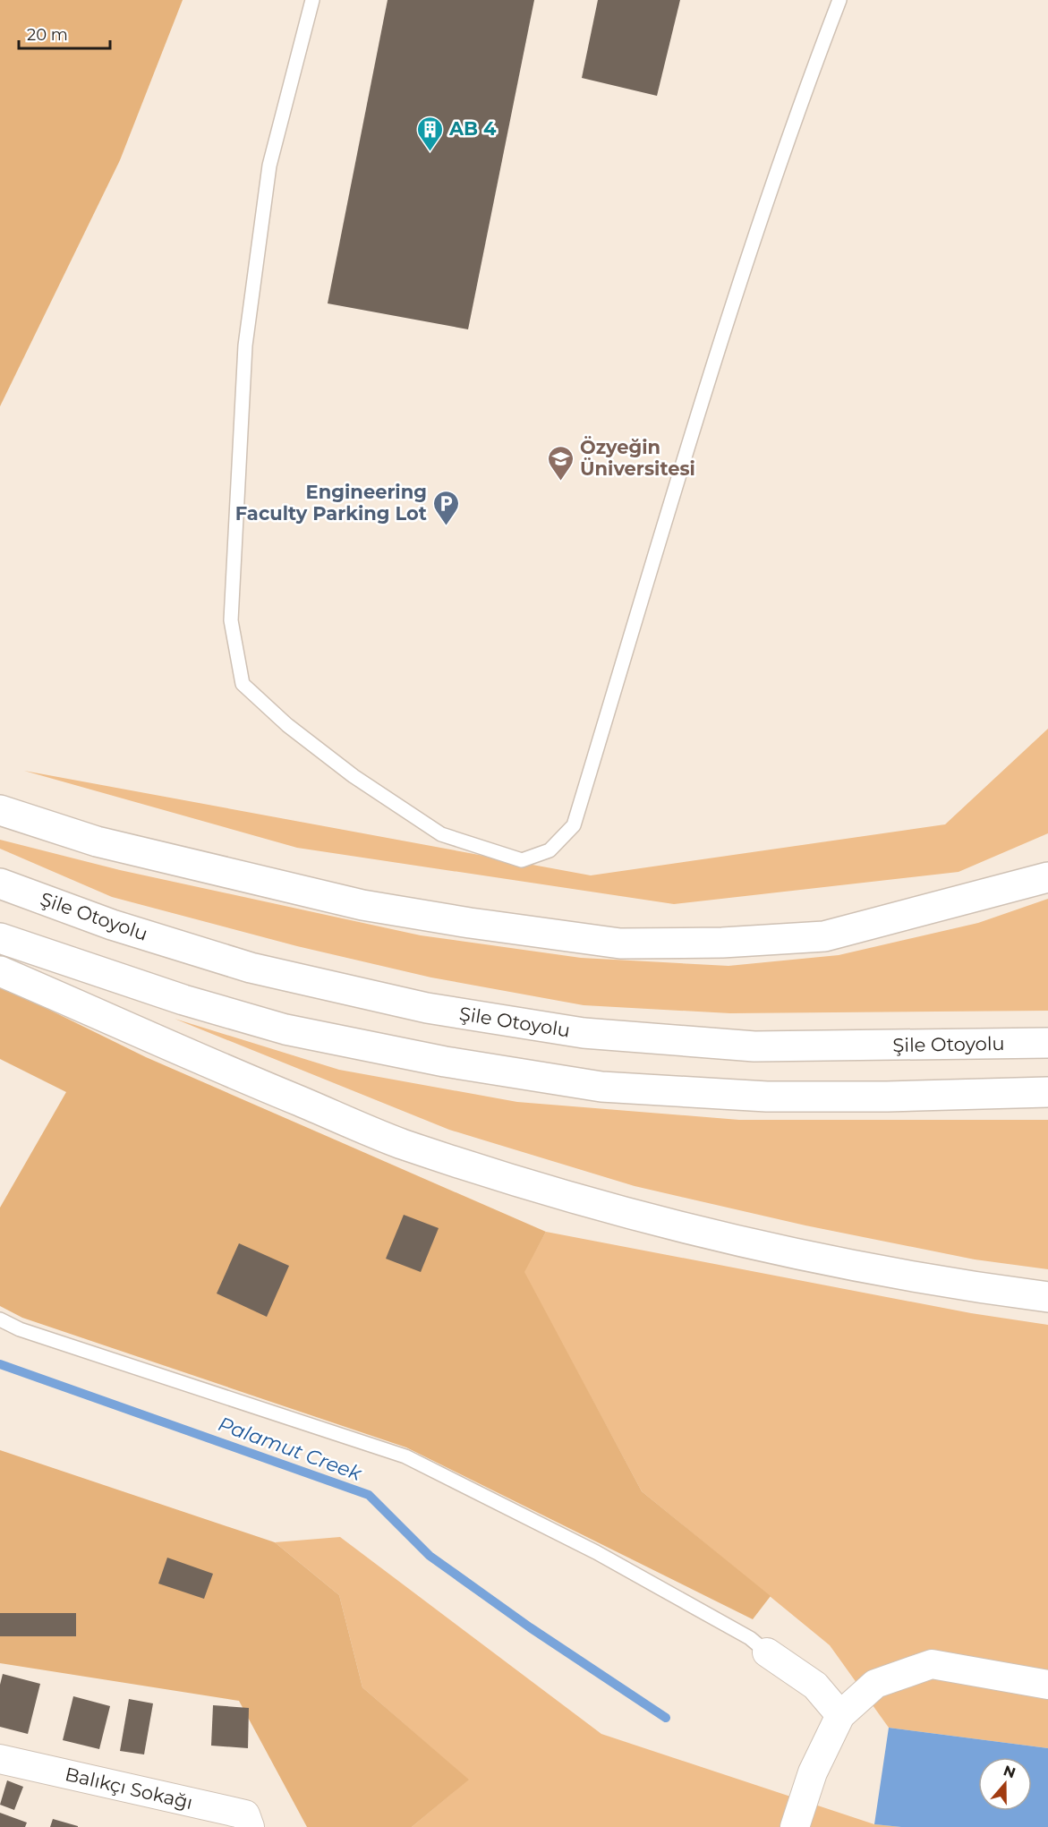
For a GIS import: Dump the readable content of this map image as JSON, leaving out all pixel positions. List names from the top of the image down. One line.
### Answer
{"streets":{"highway":["Şile Otoyolu"],"street":["Balıkçı Sokağı"]},"water":["Palamut Creek"],"places":{"building":["AB 4"],"school or university":["Özyeğin Üniversitesi"],"parking":["Engineering Faculty Parking Lot"]},"scale_bar":"20 m","north":"top"}
